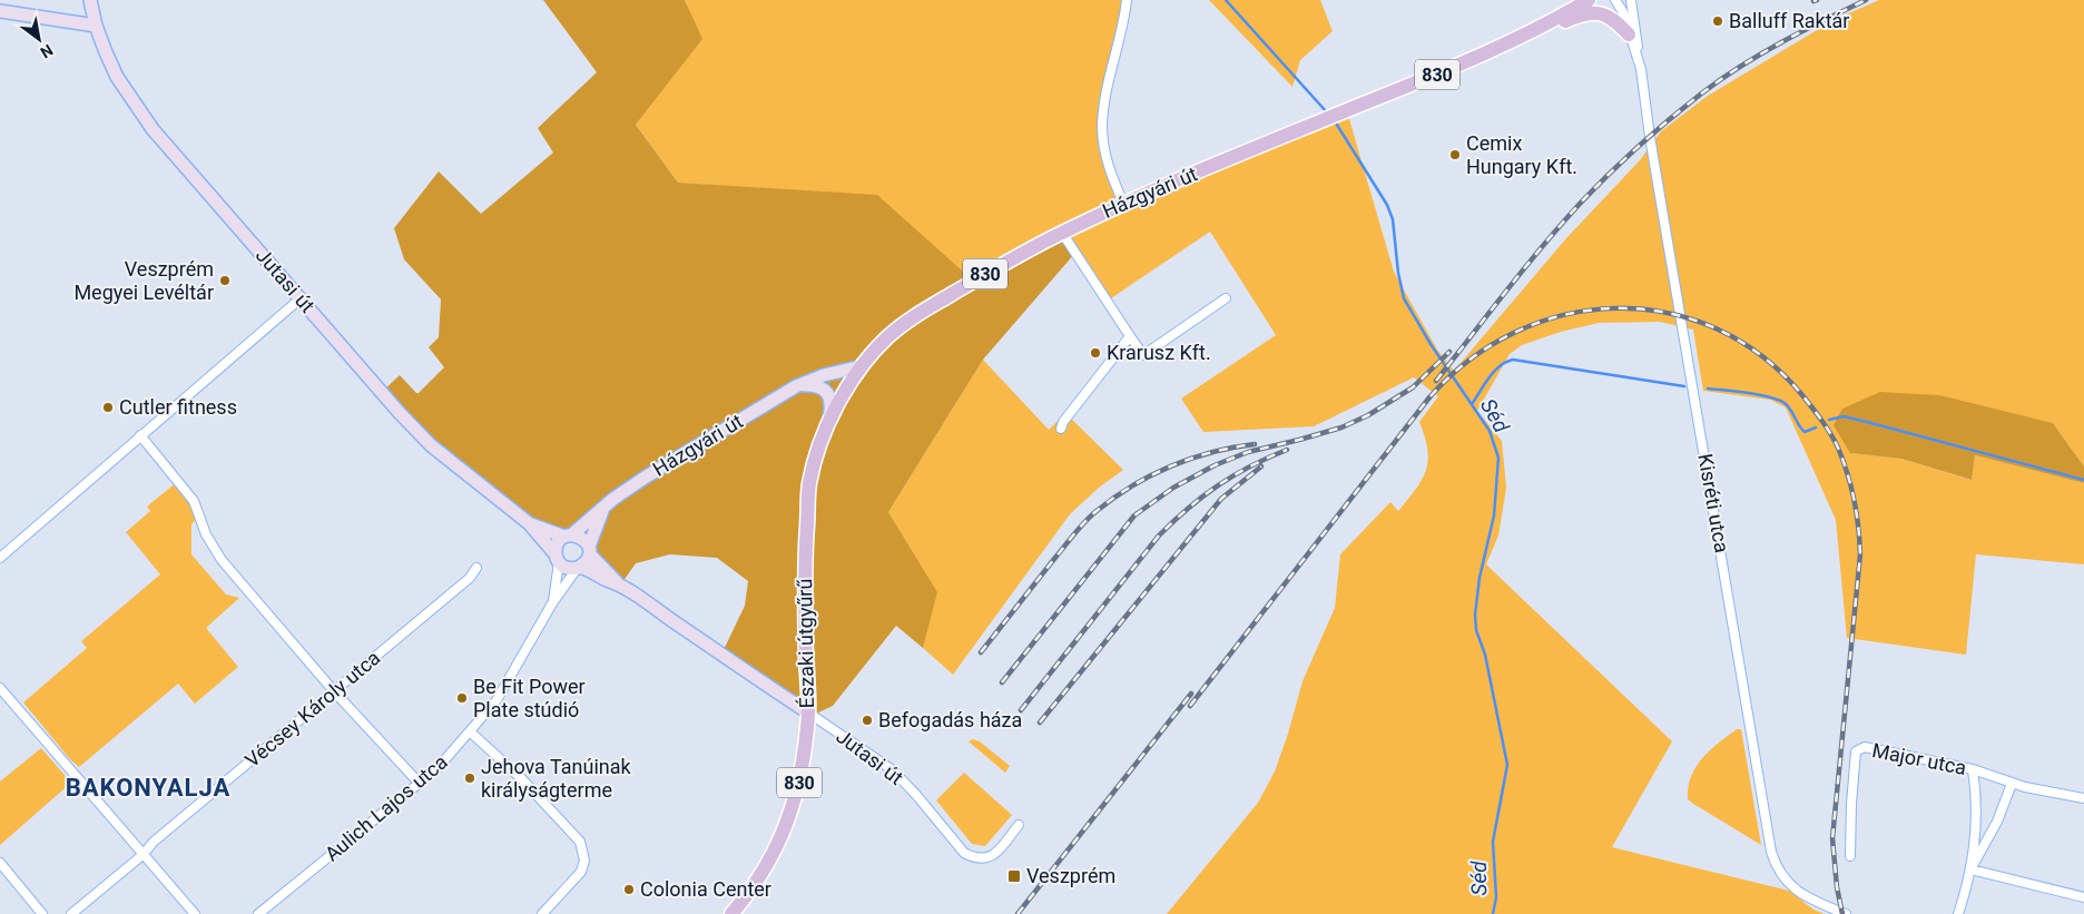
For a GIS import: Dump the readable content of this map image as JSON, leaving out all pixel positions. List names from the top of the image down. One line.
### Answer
{"streets":{"main road":["830","Házgyári út","Északi útgyűrű"],"street":["Jutasi út","Kisréti utca","Vécsey Károly utca","Major utca","Aulich Lajos utca"]},"crossings":[["Házgyári út","Jutasi út"],["Házgyári út","Északi útgyűrű"],["Házgyári út","Aulich Lajos utca"],["Jutasi út","Északi útgyűrű"],["Jutasi út","Aulich Lajos utca"]],"districts":["BAKONYALJA"],"water":["Séd"],"places":{"other":["Balluff Raktár","Cemix Hungary Kft.","Veszprém Megyei Levéltár","Krarusz Kft.","Cutler fitness","Be Fit Power Plate stúdió","Befogadás háza","Jehova Tanúinak királyságterme","Colonia Center"],"transit":["Veszprém"]},"north":"bottom right"}
